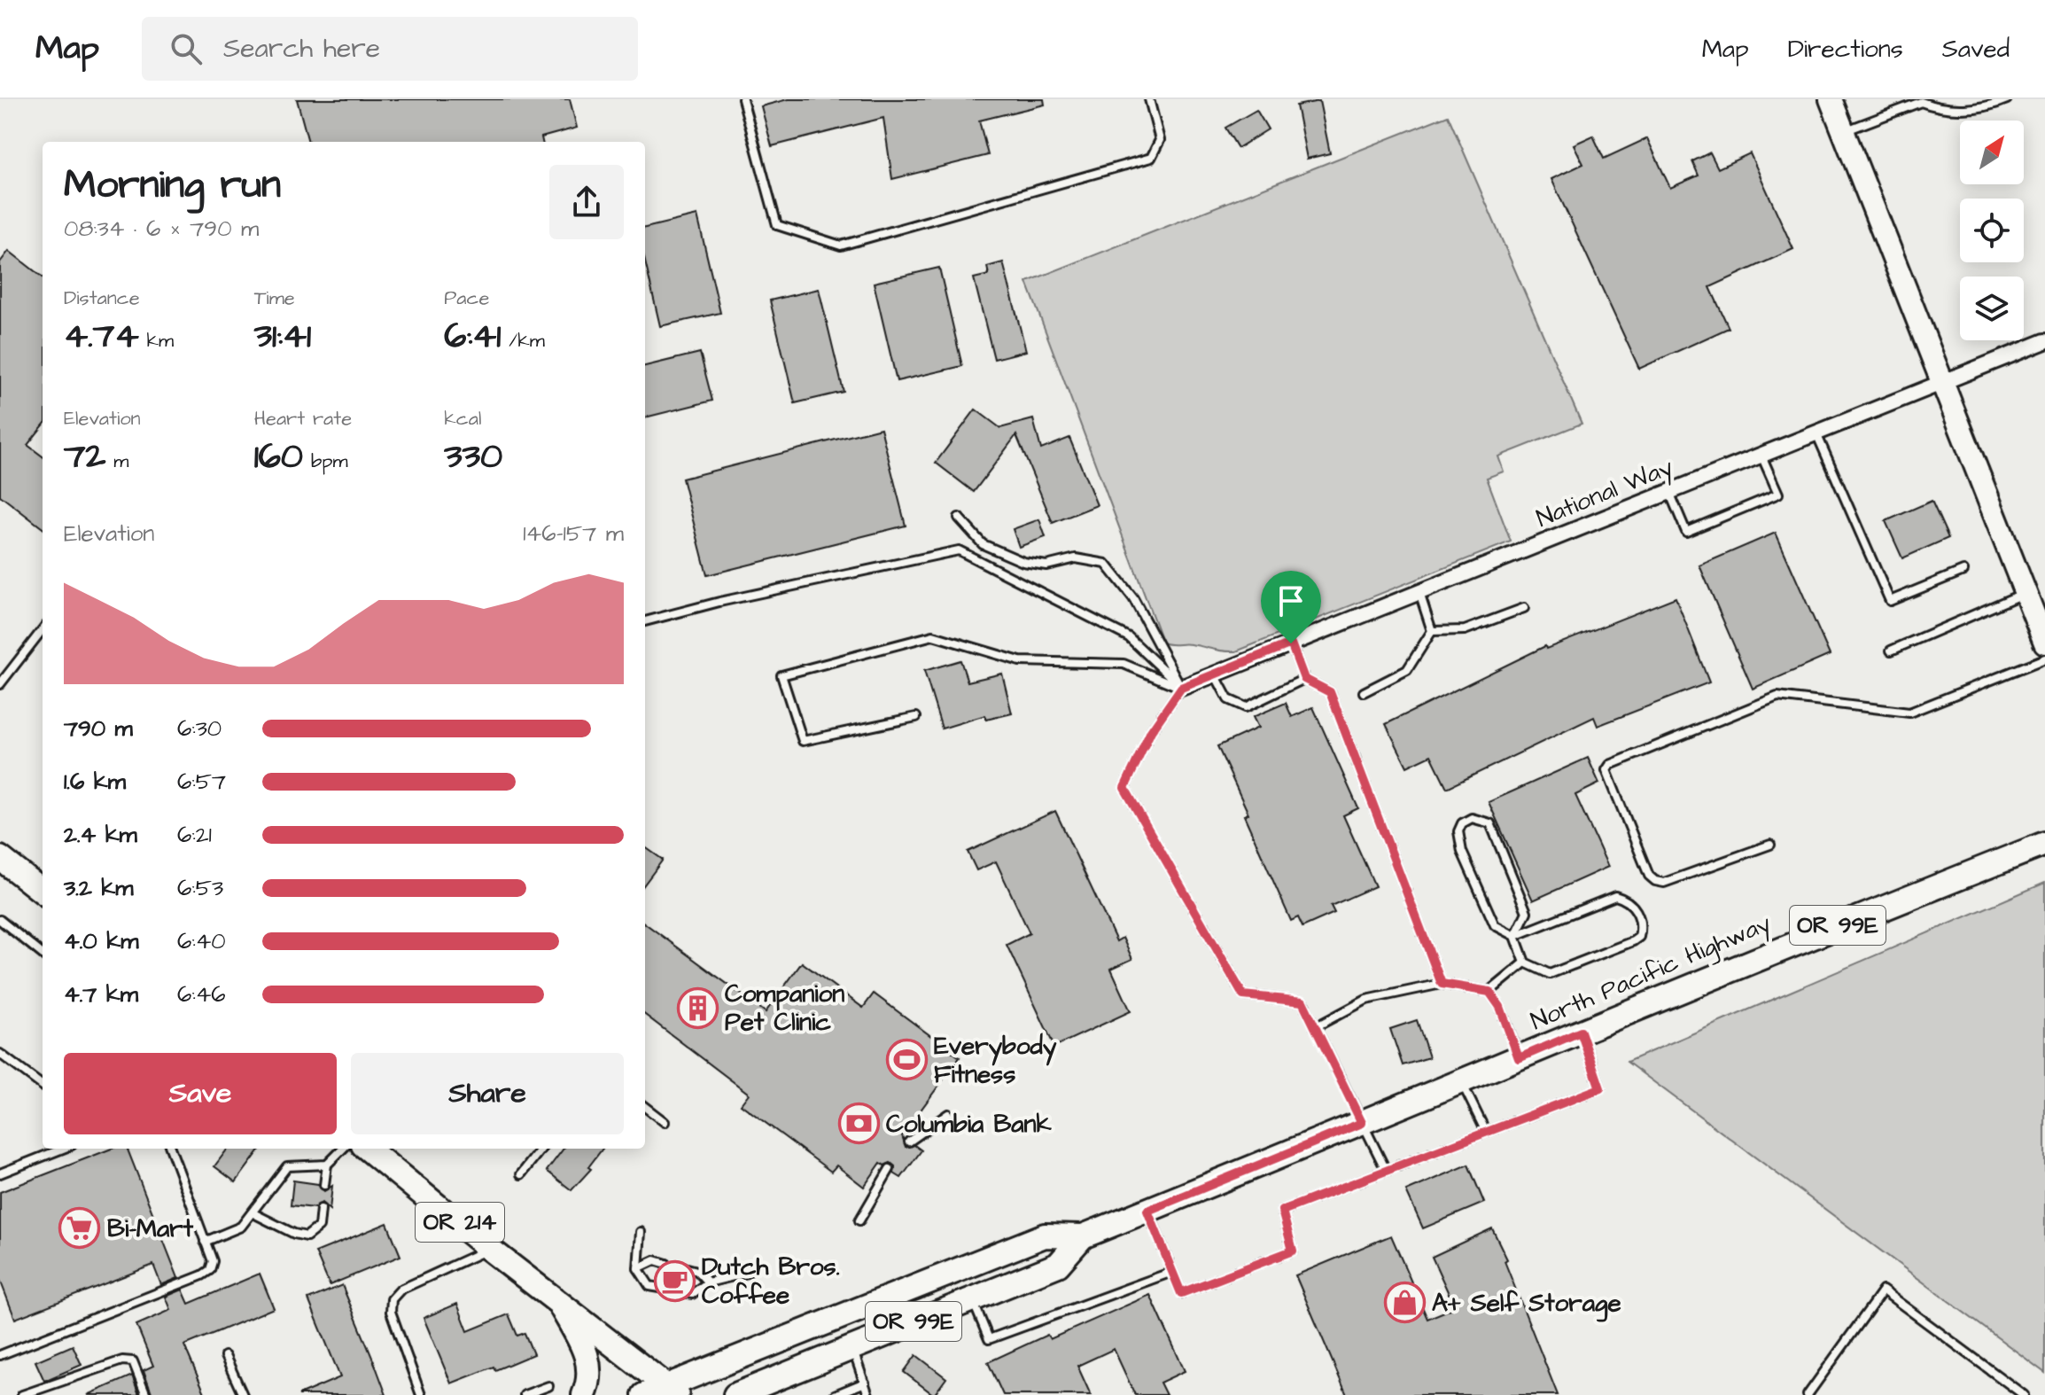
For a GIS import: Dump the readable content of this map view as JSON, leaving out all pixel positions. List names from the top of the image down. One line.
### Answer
{"streets":{"main road":["OR 99E","North Pacific Highway","OR 214"],"street":["National Way"]},"crossings":[["North Pacific Highway","OR 214"]],"places":{"building":["Companion Pet Clinic"],"sports":["Everybody Fitness"],"bank":["Columbia Bank"],"supermarket":["Bi-Mart"],"cafe":["Dutch Bros. Coffee"],"shop":["A+ Self Storage"]},"north":"top right","page":{"header":"Map","search":"Search here","nav":["Map","Directions","Saved"],"heading":["Morning run","08:34 · 6 × 790 m"],"stats":[["Distance","4.74 km"],["Time","31:41"],["Pace","6:41 /km"],["Elevation","72 m"],["Heart rate","160 bpm"],["kcal","330"]],"chart":["Elevation","146–157 m"],"list":[{"name":"790 m","note":"6:30"},{"name":"1.6 km","note":"6:57"},{"name":"2.4 km","note":"6:21"},{"name":"3.2 km","note":"6:53"},{"name":"4.0 km","note":"6:40"},{"name":"4.7 km","note":"6:46"}],"buttons":["Save","Share"]}}
